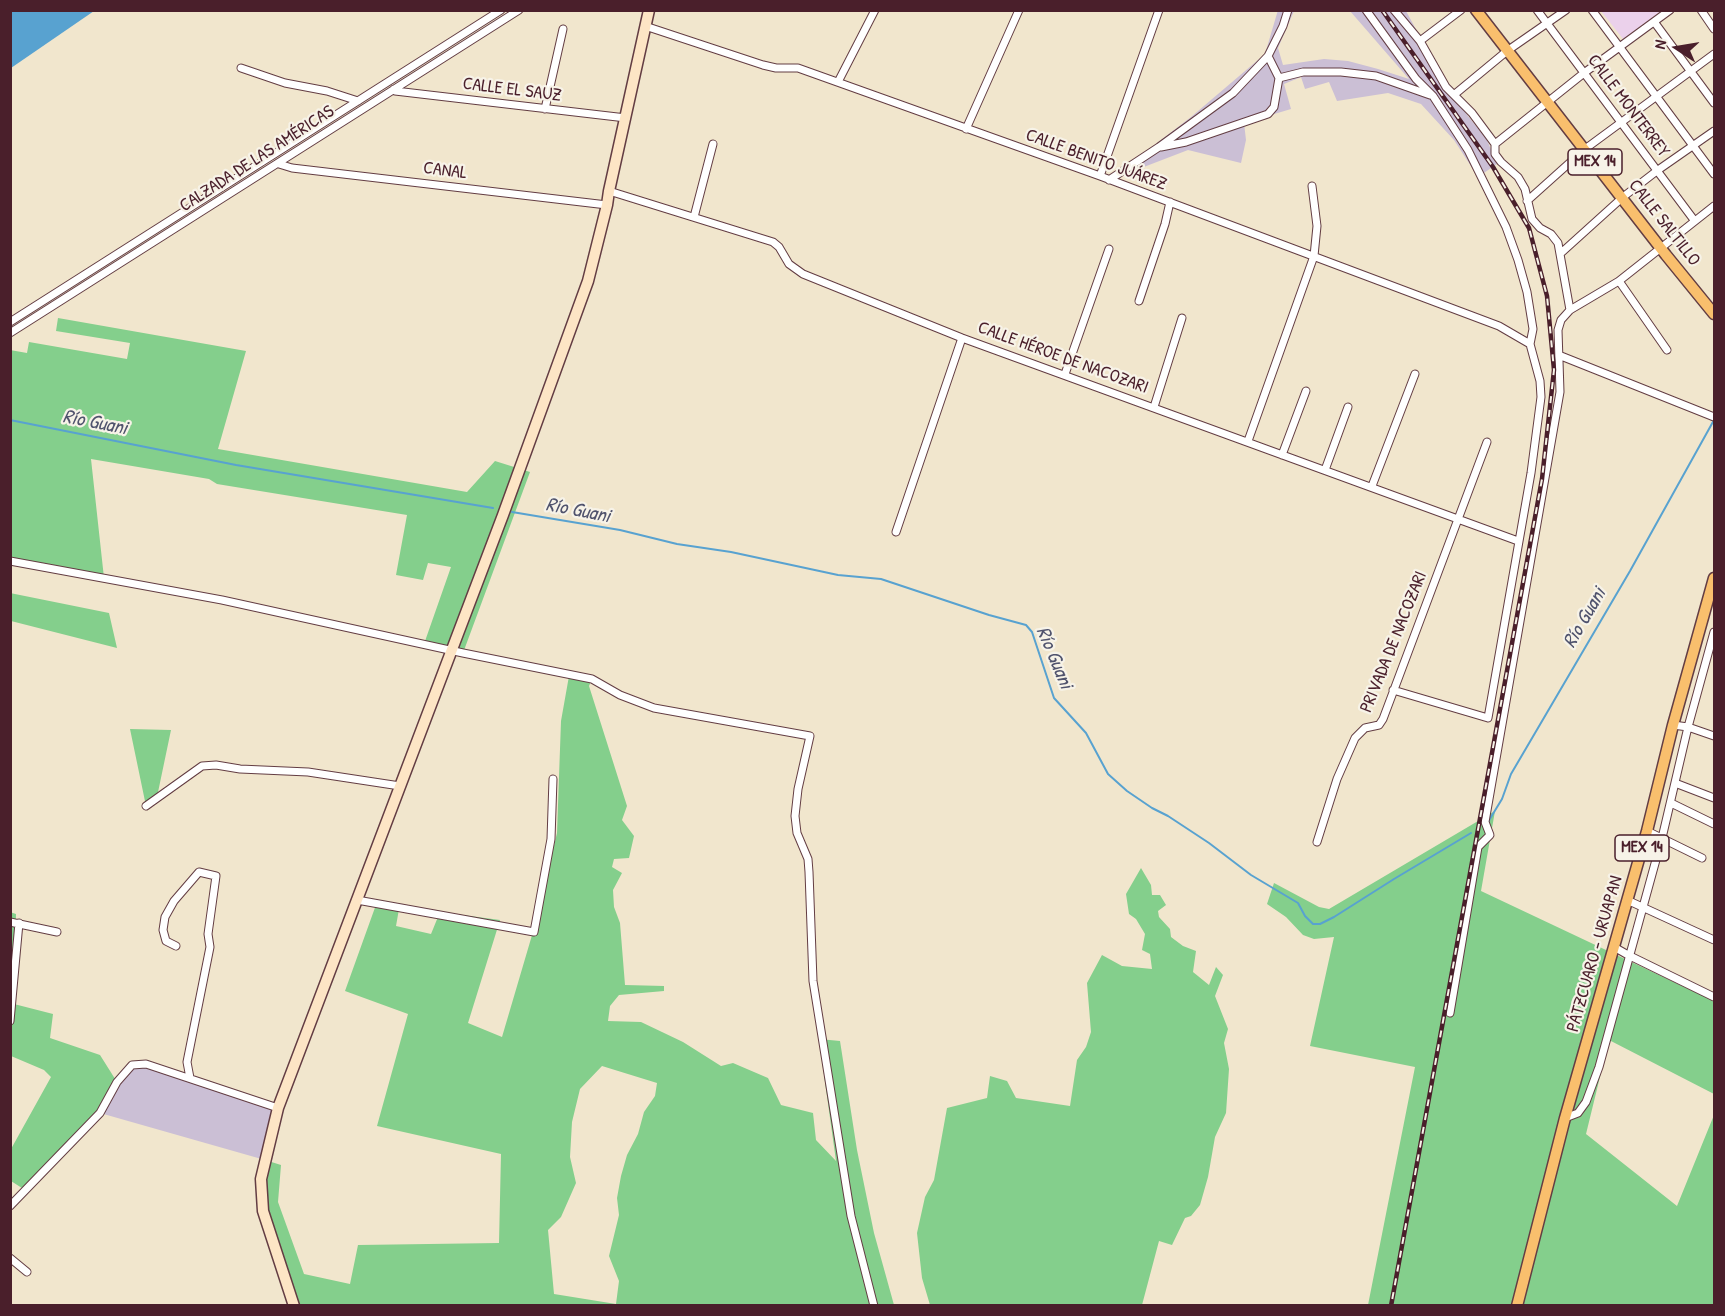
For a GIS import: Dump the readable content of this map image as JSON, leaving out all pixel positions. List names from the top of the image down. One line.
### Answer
{"streets":{"main road":["MEX 14","CALLE SALTILLO","PÁTZCUARO - URUAPAN"],"street":["CALLE EL SAUZ","CALLE MONTERREY","CALZADA DE LAS AMÉRICAS","CALLE BENITO JUÁREZ","CANAL","CALLE HÉROE DE NACOZARI","PRIVADA DE NACOZARI"]},"crossings":[["CALLE EL SAUZ","CALZADA DE LAS AMÉRICAS"],["CALZADA DE LAS AMÉRICAS","CANAL"],["CALLE HÉROE DE NACOZARI","PRIVADA DE NACOZARI"]],"water":["Río Guani"],"north":"left"}
